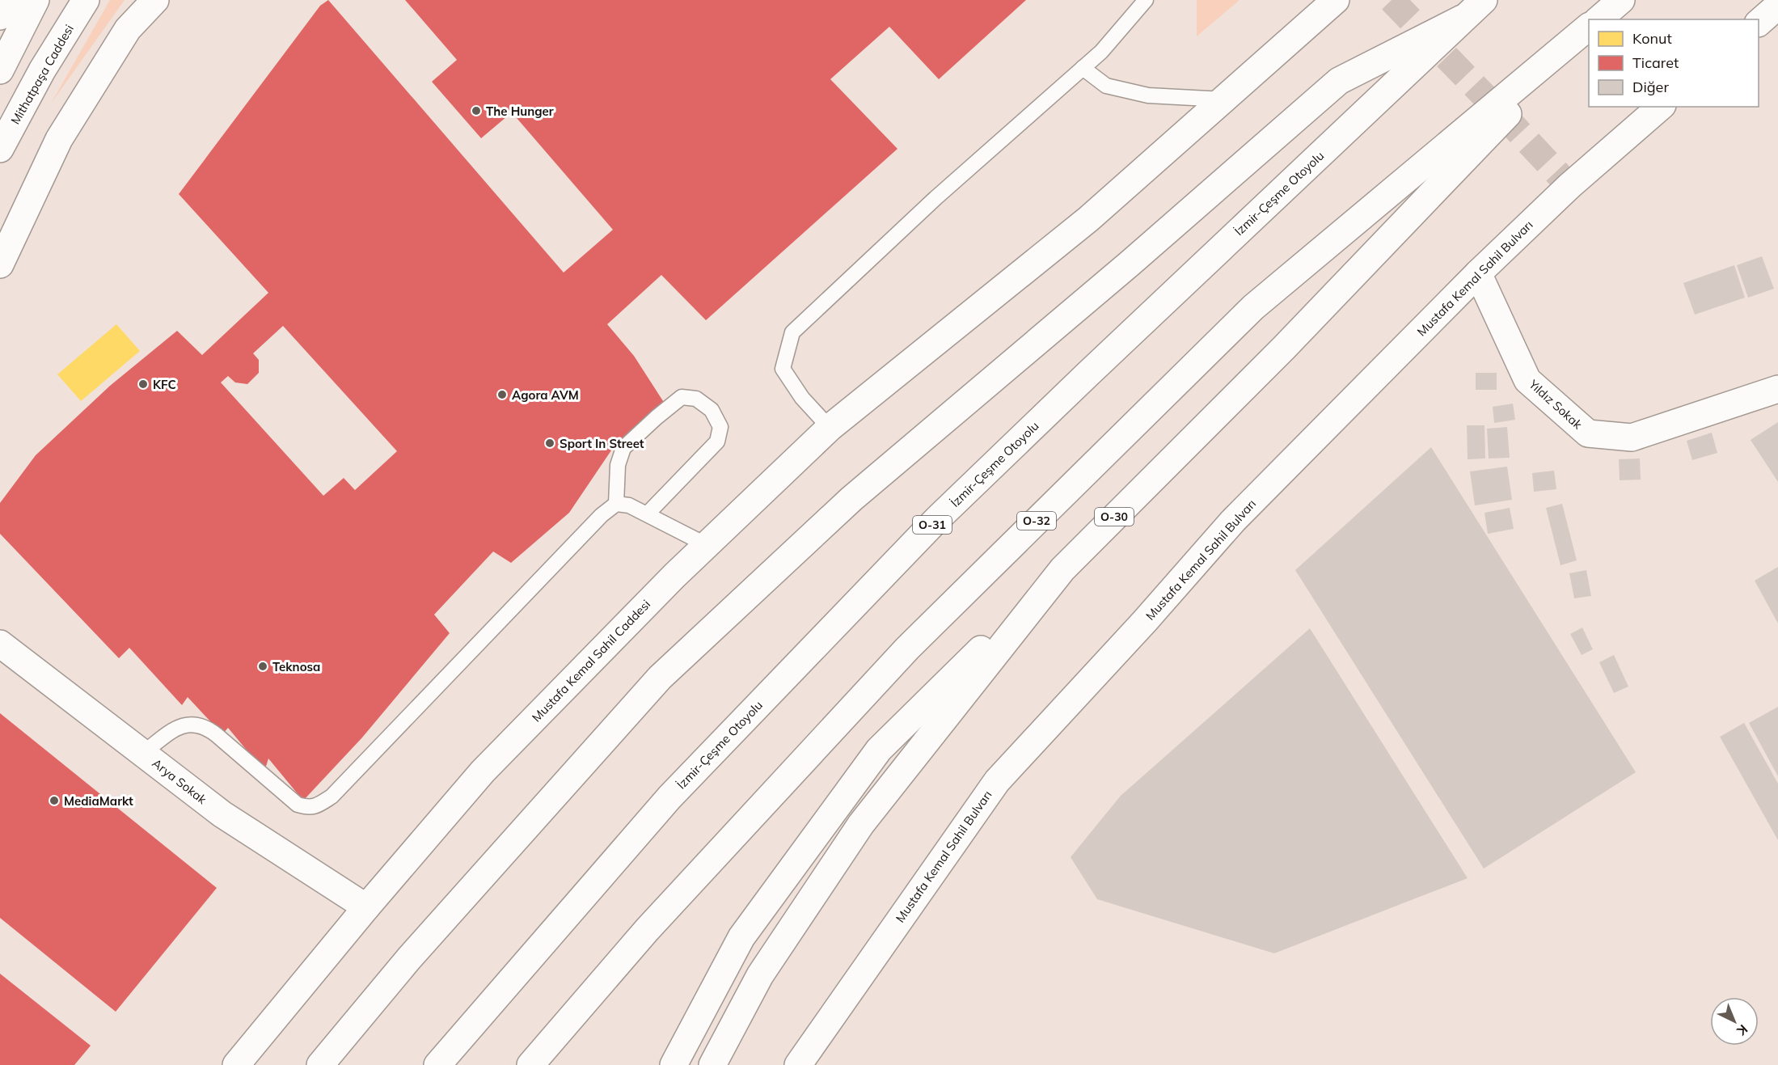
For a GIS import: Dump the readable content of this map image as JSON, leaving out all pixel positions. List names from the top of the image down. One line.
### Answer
{"streets":{"main road":["Mithatpaşa Caddesi","İzmir-Çeşme Otoyolu","Mustafa Kemal Sahil Bulvarı","Yıldız Sokak","O-30","O-32","O-31","Mustafa Kemal Sahil Caddesi","Arya Sokak"]},"crossings":[["Mustafa Kemal Sahil Bulvarı","Yıldız Sokak"],["Mustafa Kemal Sahil Caddesi","Arya Sokak"]],"places":["The Hunger","KFC","Agora AVM","Sport In Street","Teknosa","MediaMarkt"],"legend":["Konut","Ticaret","Diğer"],"north":"bottom right"}
